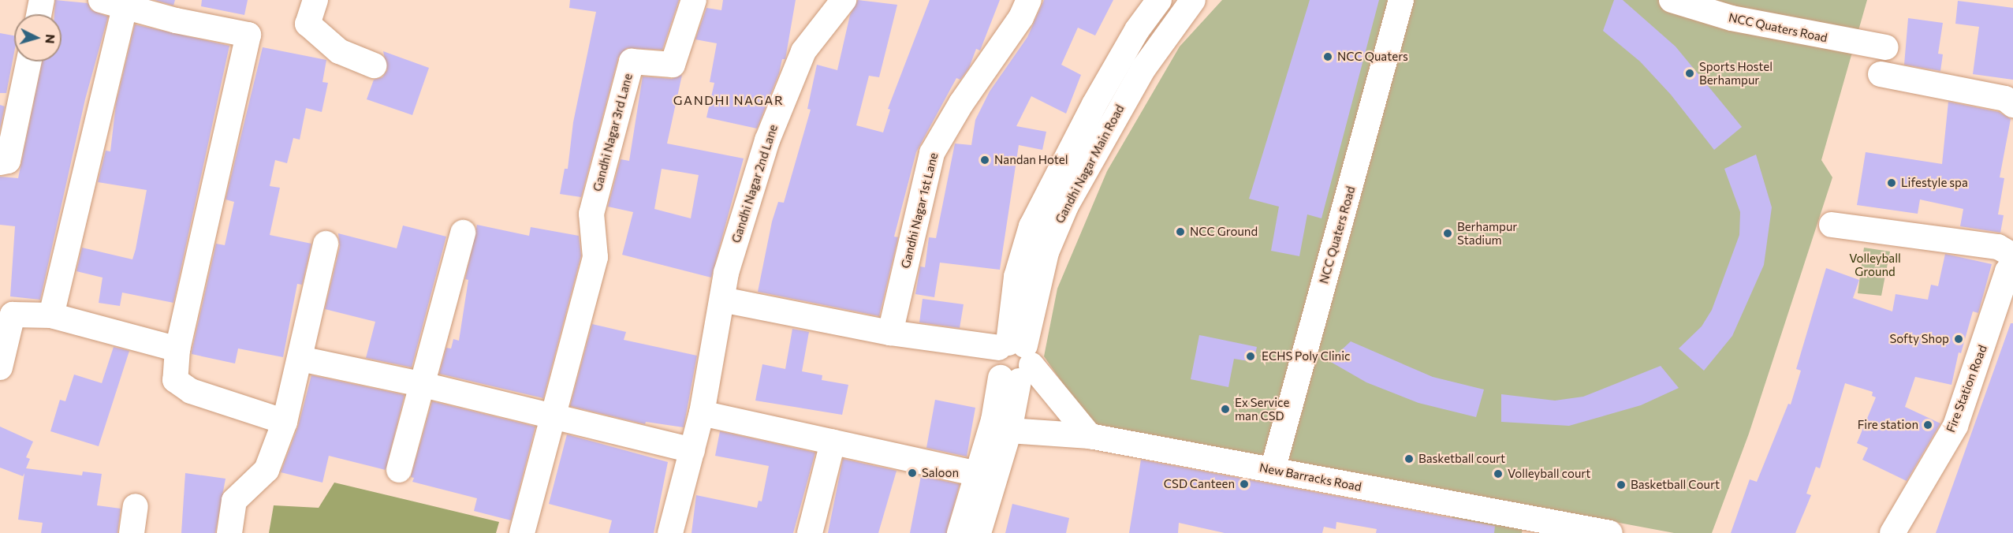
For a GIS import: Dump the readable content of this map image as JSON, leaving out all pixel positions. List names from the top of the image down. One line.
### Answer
{"streets":{"street":["NCC Quaters Road","Gandhi Nagar 3rd Lane","Gandhi Nagar Main Road","Gandhi Nagar 2nd Lane","Gandhi Nagar 1st Lane","Fire Station Road","New Barracks Road"]},"crossings":[["NCC Quaters Road","New Barracks Road"],["Gandhi Nagar Main Road","New Barracks Road"]],"districts":["GANDHI NAGAR"],"parks":["Volleyball Ground"],"places":["NCC Quaters","Sports Hostel Berhampur","Nandan Hotel","Lifestyle spa","NCC Ground","Berhampur Stadium","Softy Shop","ECHS Poly Clinic","Ex Service man CSD","Fire station","Basketball court","Saloon","Volleyball court","CSD Canteen","Basketball Court"],"north":"right"}
